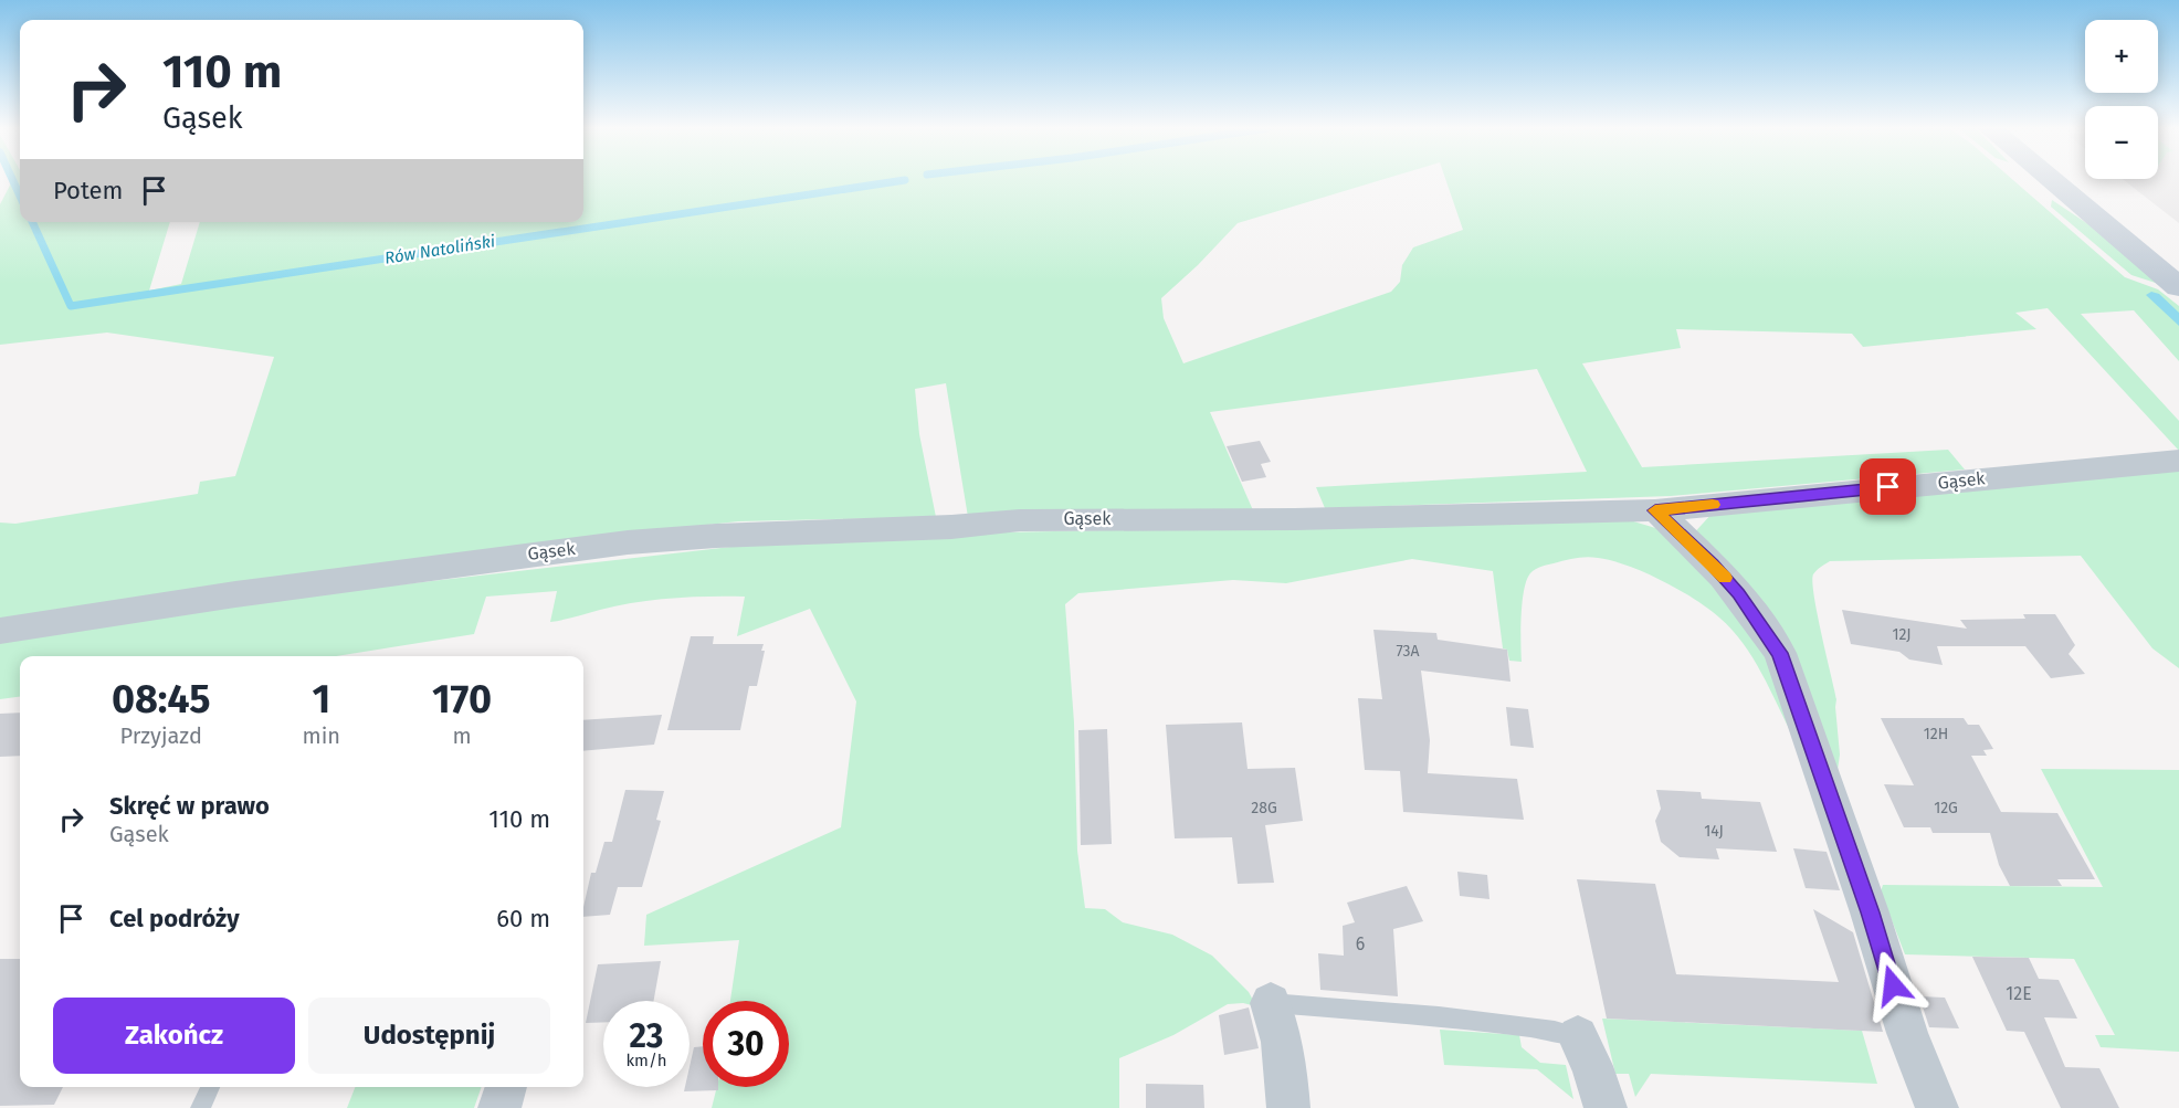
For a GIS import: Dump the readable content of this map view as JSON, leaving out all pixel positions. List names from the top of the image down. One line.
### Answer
{"streets":{"street":["Gąsek"]},"water":["Rów Natoliński"],"house_numbers":["12J","73A","12H","28G","12G","14J","6","12E"],"page":{"map_buttons":["+","−"],"turn":["110 m","Gąsek"],"then":"Potem","eta":["08:45","Przyjazd","1","min","170","m"],"list":[{"name":"Skręć w prawo","note":"Gąsek","value":"110 m"},{"name":"Cel podróży","value":"60 m"}],"buttons":["Zakończ","Udostępnij"],"speed":"23 km/h","limit":"30"}}
